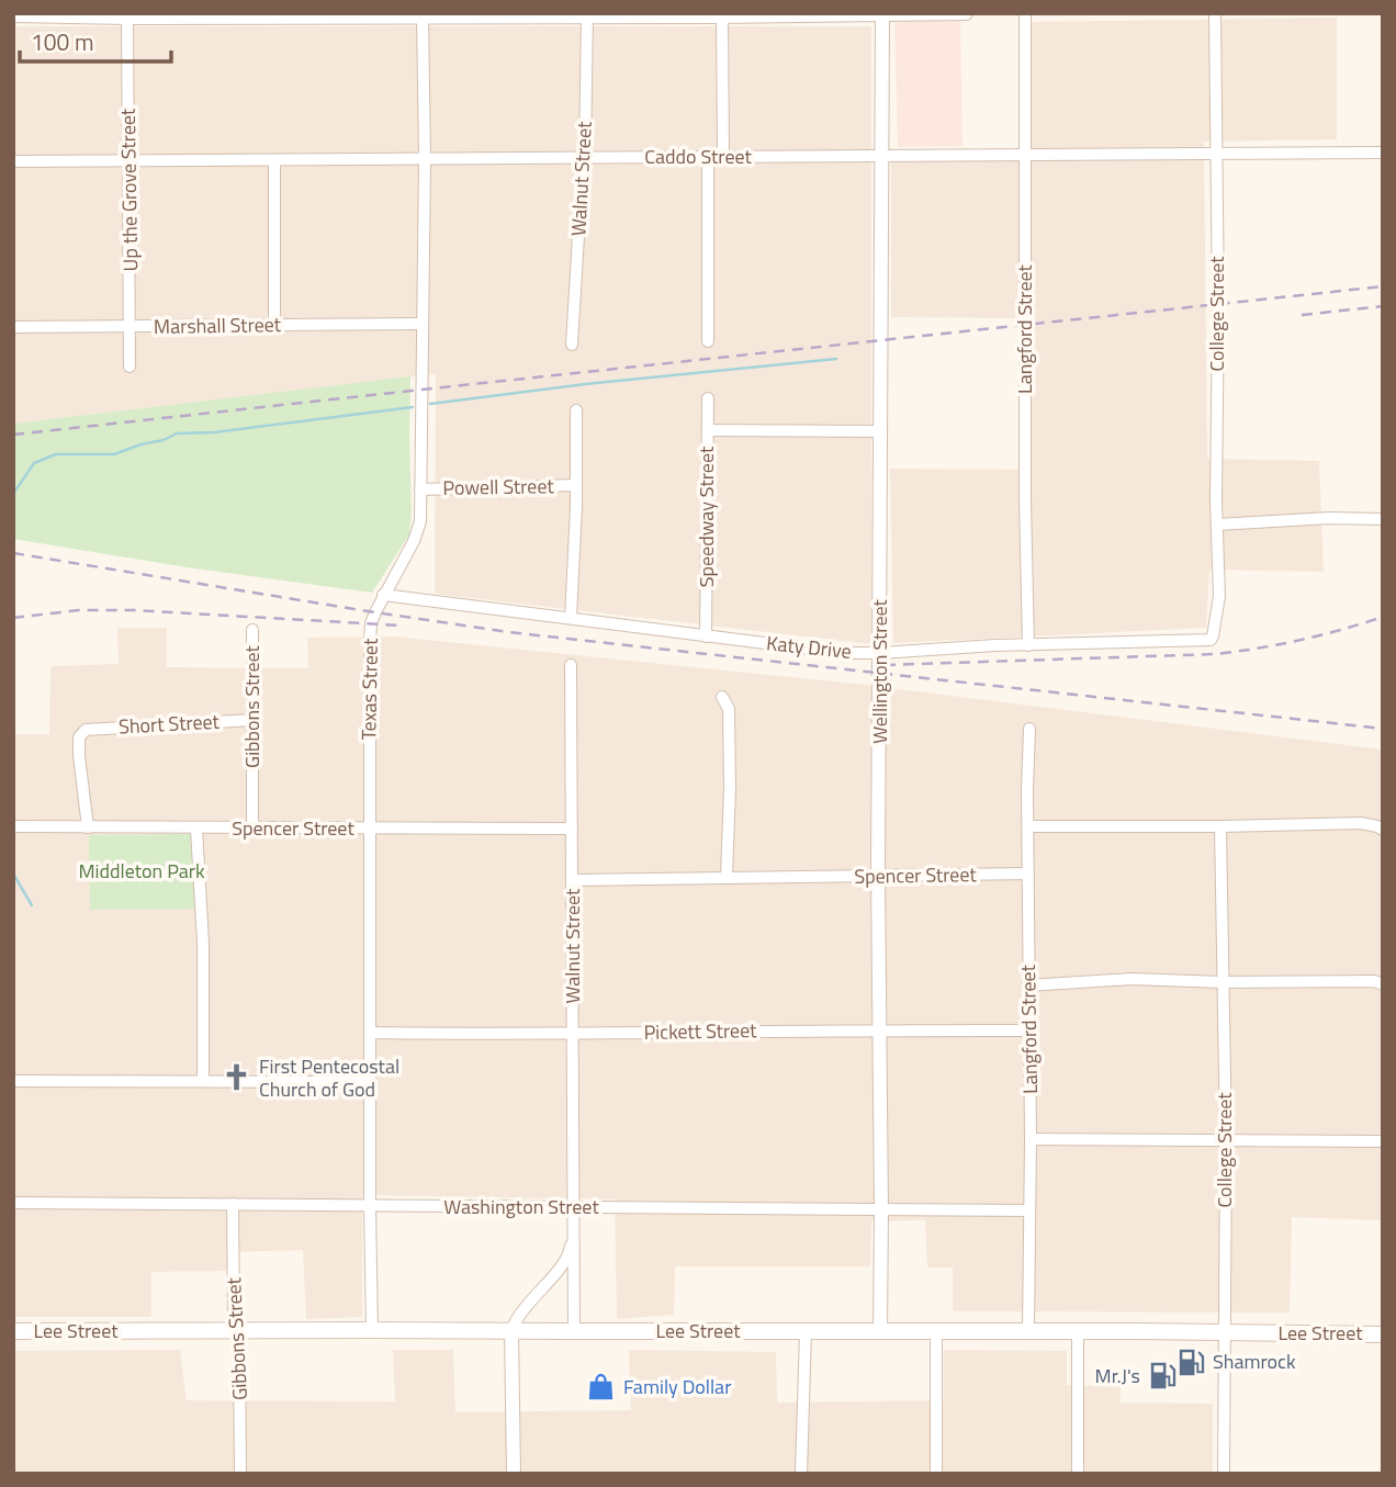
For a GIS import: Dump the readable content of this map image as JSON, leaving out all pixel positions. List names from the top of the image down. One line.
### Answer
{"streets":{"main road":["Lee Street"],"street":["Caddo Street","Walnut Street","Up the Grove Street","College Street","Marshall Street","Langford Street","Powell Street","Speedway Street","Katy Drive","Wellington Street","Texas Street","Gibbons Street","Short Street","Spencer Street","Pickett Street","Washington Street"]},"crossings":[["Caddo Street","Walnut Street"],["Caddo Street","Up the Grove Street"],["Caddo Street","College Street"],["Caddo Street","Langford Street"],["Caddo Street","Wellington Street"],["Caddo Street","Texas Street"],["Walnut Street","Spencer Street"],["Walnut Street","Pickett Street"],["Walnut Street","Washington Street"],["Walnut Street","Lee Street"],["Up the Grove Street","Marshall Street"],["College Street","Katy Drive"],["College Street","Lee Street"],["Marshall Street","Texas Street"],["Langford Street","Katy Drive"],["Langford Street","Spencer Street"],["Langford Street","Pickett Street"],["Langford Street","Washington Street"],["Langford Street","Lee Street"],["Powell Street","Texas Street"],["Speedway Street","Katy Drive"],["Katy Drive","Wellington Street"],["Katy Drive","Texas Street"],["Wellington Street","Spencer Street"],["Wellington Street","Pickett Street"],["Wellington Street","Washington Street"],["Wellington Street","Lee Street"],["Texas Street","Spencer Street"],["Texas Street","Pickett Street"],["Texas Street","Washington Street"],["Texas Street","Lee Street"],["Gibbons Street","Short Street"],["Gibbons Street","Spencer Street"],["Gibbons Street","Washington Street"],["Gibbons Street","Lee Street"],["Short Street","Spencer Street"]],"parks":["Middleton Park"],"places":{"church":["First Pentecostal Church of God"],"fuel station":["Shamrock","Mr.J's"],"shop":["Family Dollar"]},"scale_bar":"100 m"}
